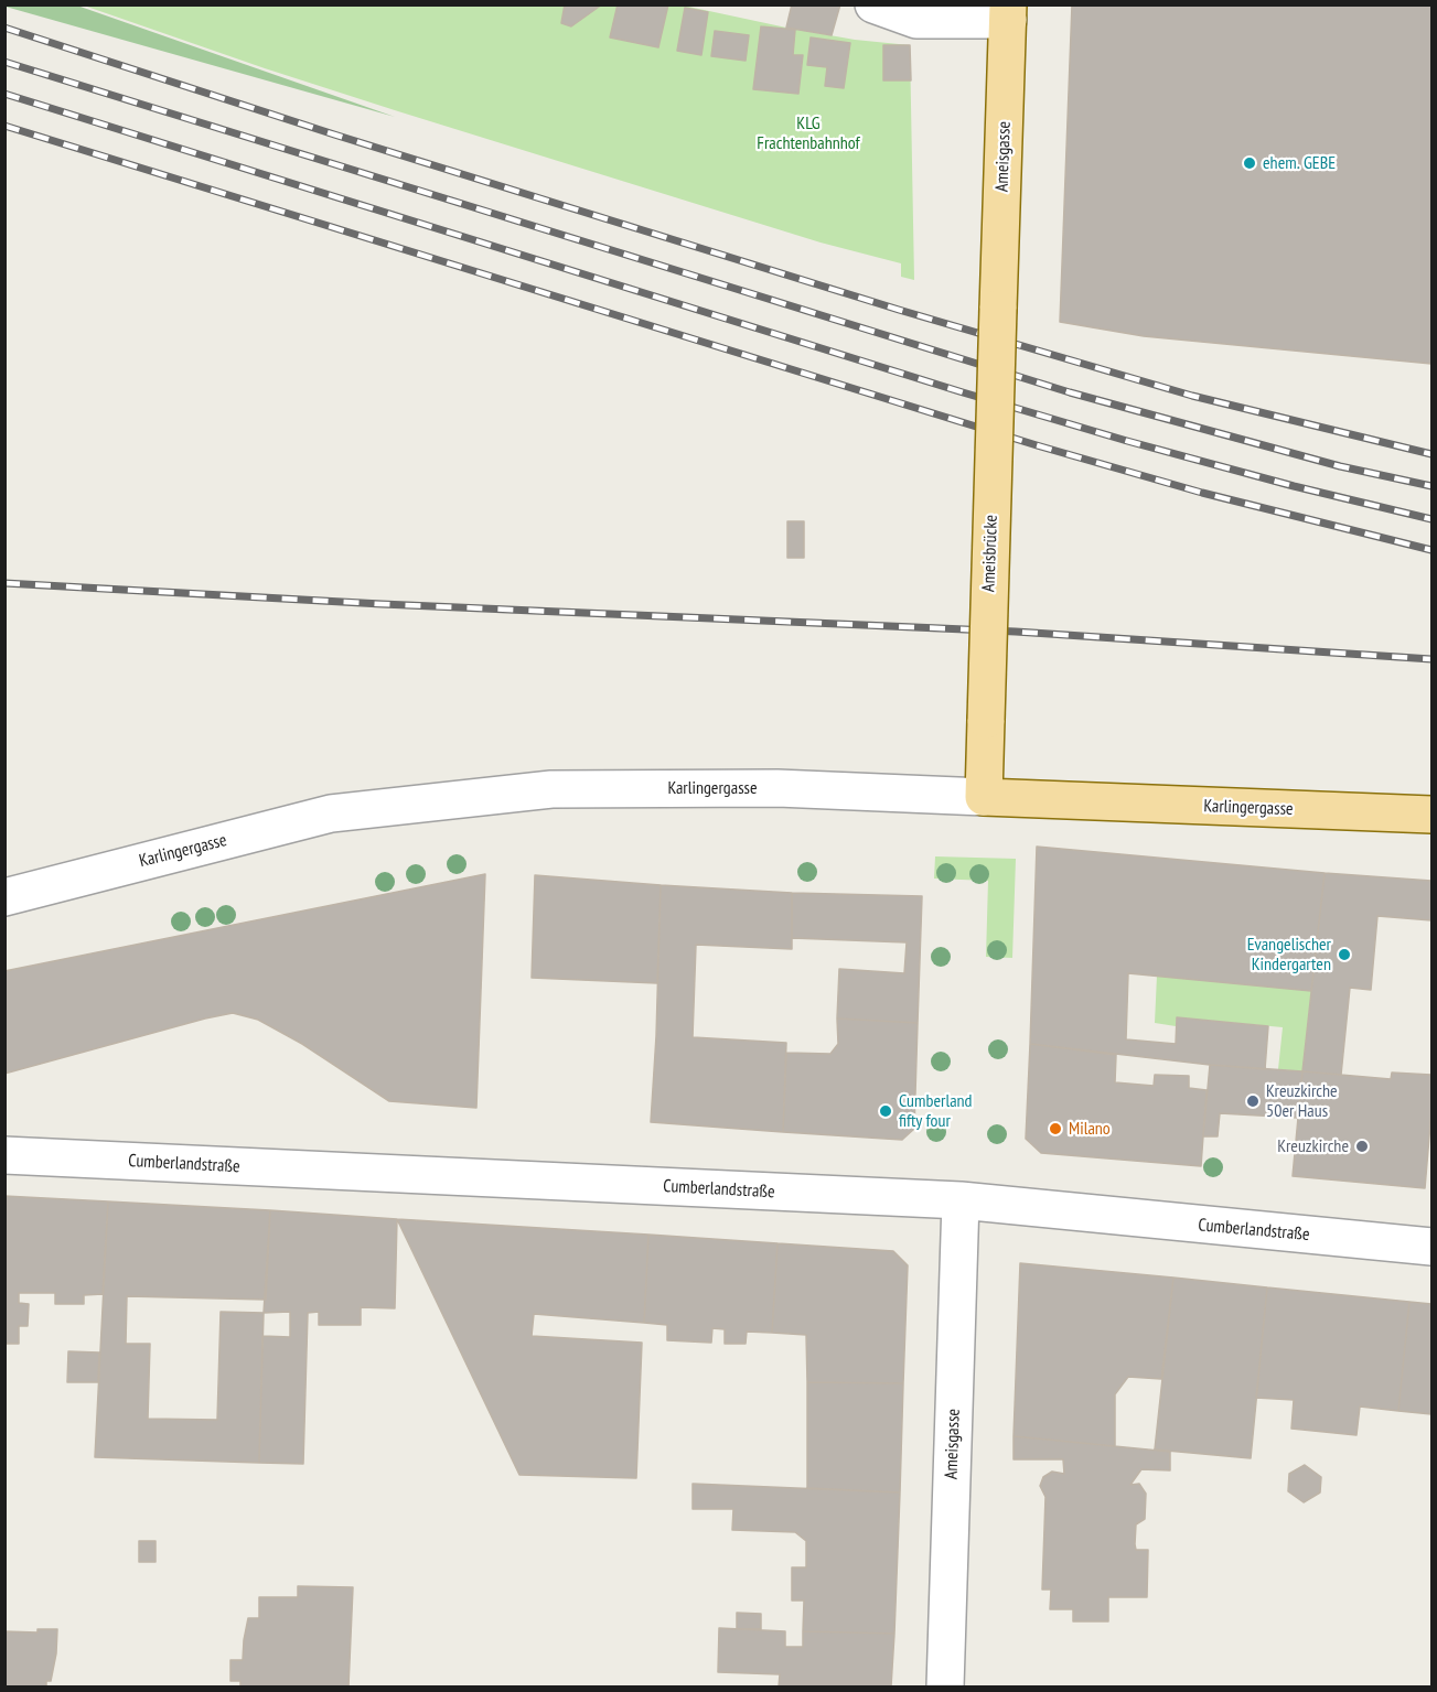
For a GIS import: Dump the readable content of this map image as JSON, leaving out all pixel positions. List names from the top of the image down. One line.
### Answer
{"streets":{"main road":["Ameisgasse","Ameisbrücke","Karlingergasse"],"street":["Cumberlandstraße"]},"crossings":[["Ameisgasse","Ameisbrücke"],["Ameisgasse","Cumberlandstraße"],["Ameisbrücke","Karlingergasse"]],"parks":["KLG Frachtenbahnhof"],"places":["ehem. GEBE","Evangelischer Kindergarten","Kreuzkirche 50er Haus","Cumberland fifty four","Milano","Kreuzkirche"]}
